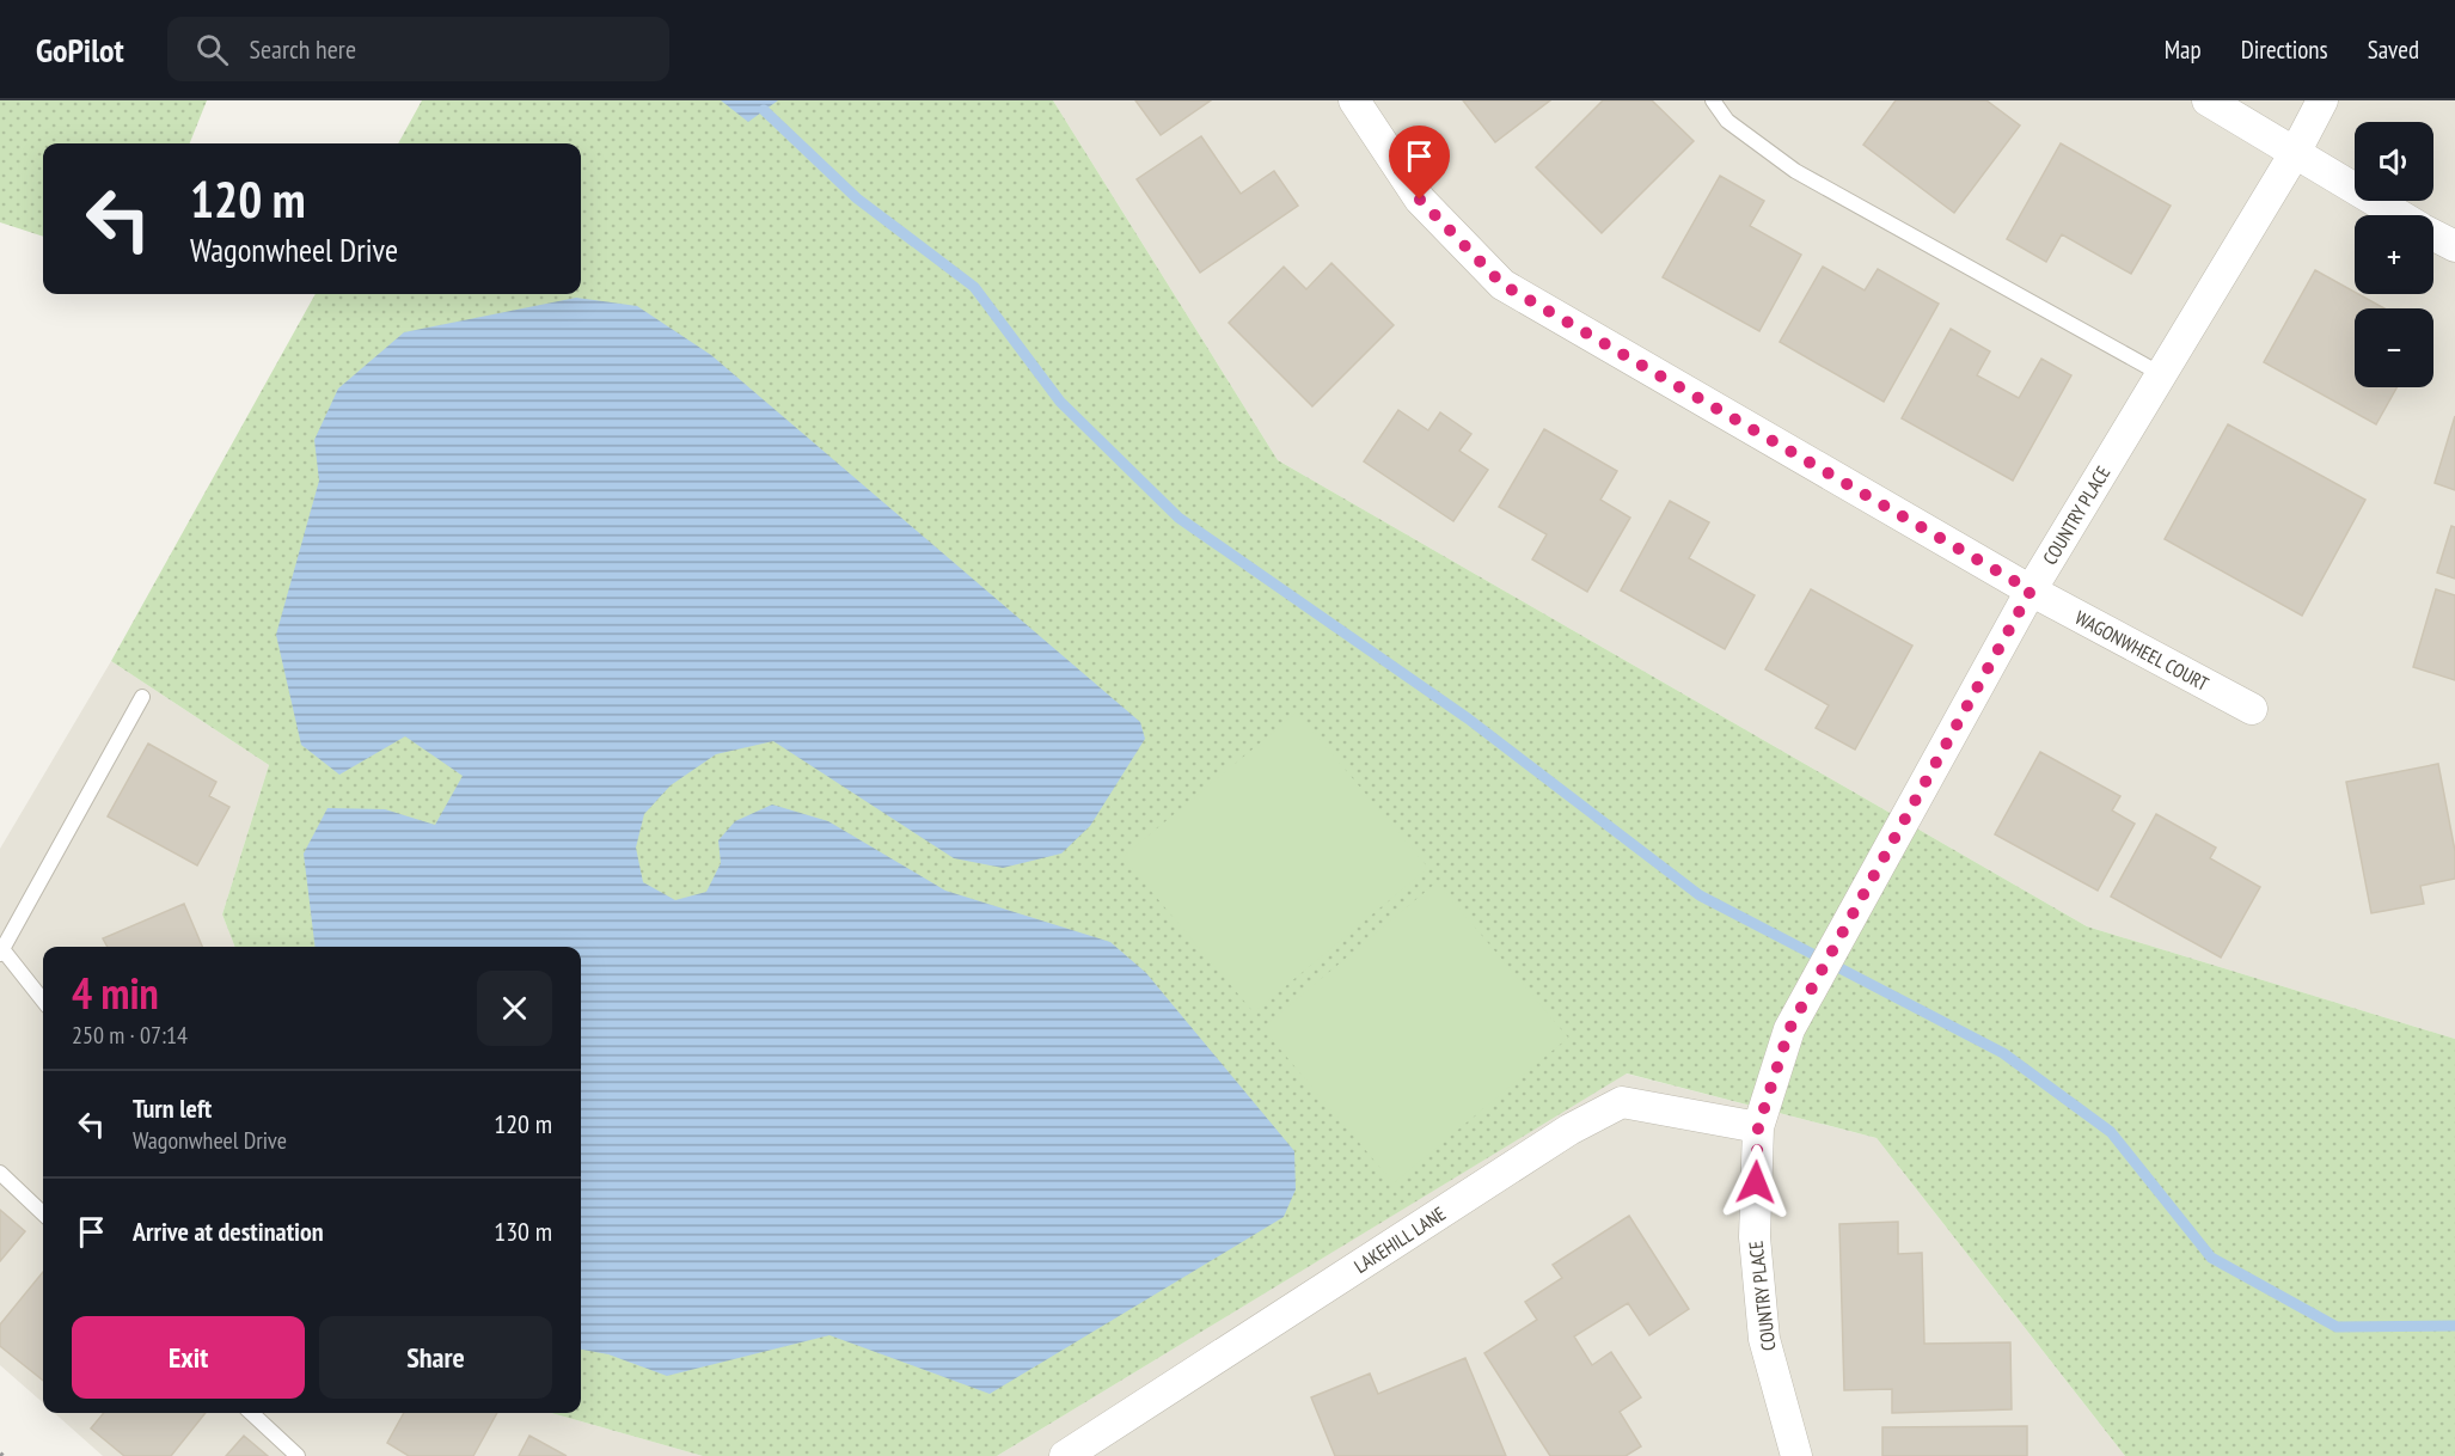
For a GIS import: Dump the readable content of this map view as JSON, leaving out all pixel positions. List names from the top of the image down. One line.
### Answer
{"streets":{"street":["COUNTRY PLACE","WAGONWHEEL COURT","LAKEHILL LANE"]},"crossings":[["COUNTRY PLACE","WAGONWHEEL COURT"],["COUNTRY PLACE","LAKEHILL LANE"]],"page":{"header":"GoPilot","search":"Search here","nav":["Map","Directions","Saved"],"map_buttons":["+","−"],"turn":["120 m","Wagonwheel Drive"],"heading":["4 min","250 m · 07:14"],"list":[{"name":"Turn left","note":"Wagonwheel Drive","value":"120 m"},{"name":"Arrive at destination","value":"130 m"}],"buttons":["Exit","Share"]}}
